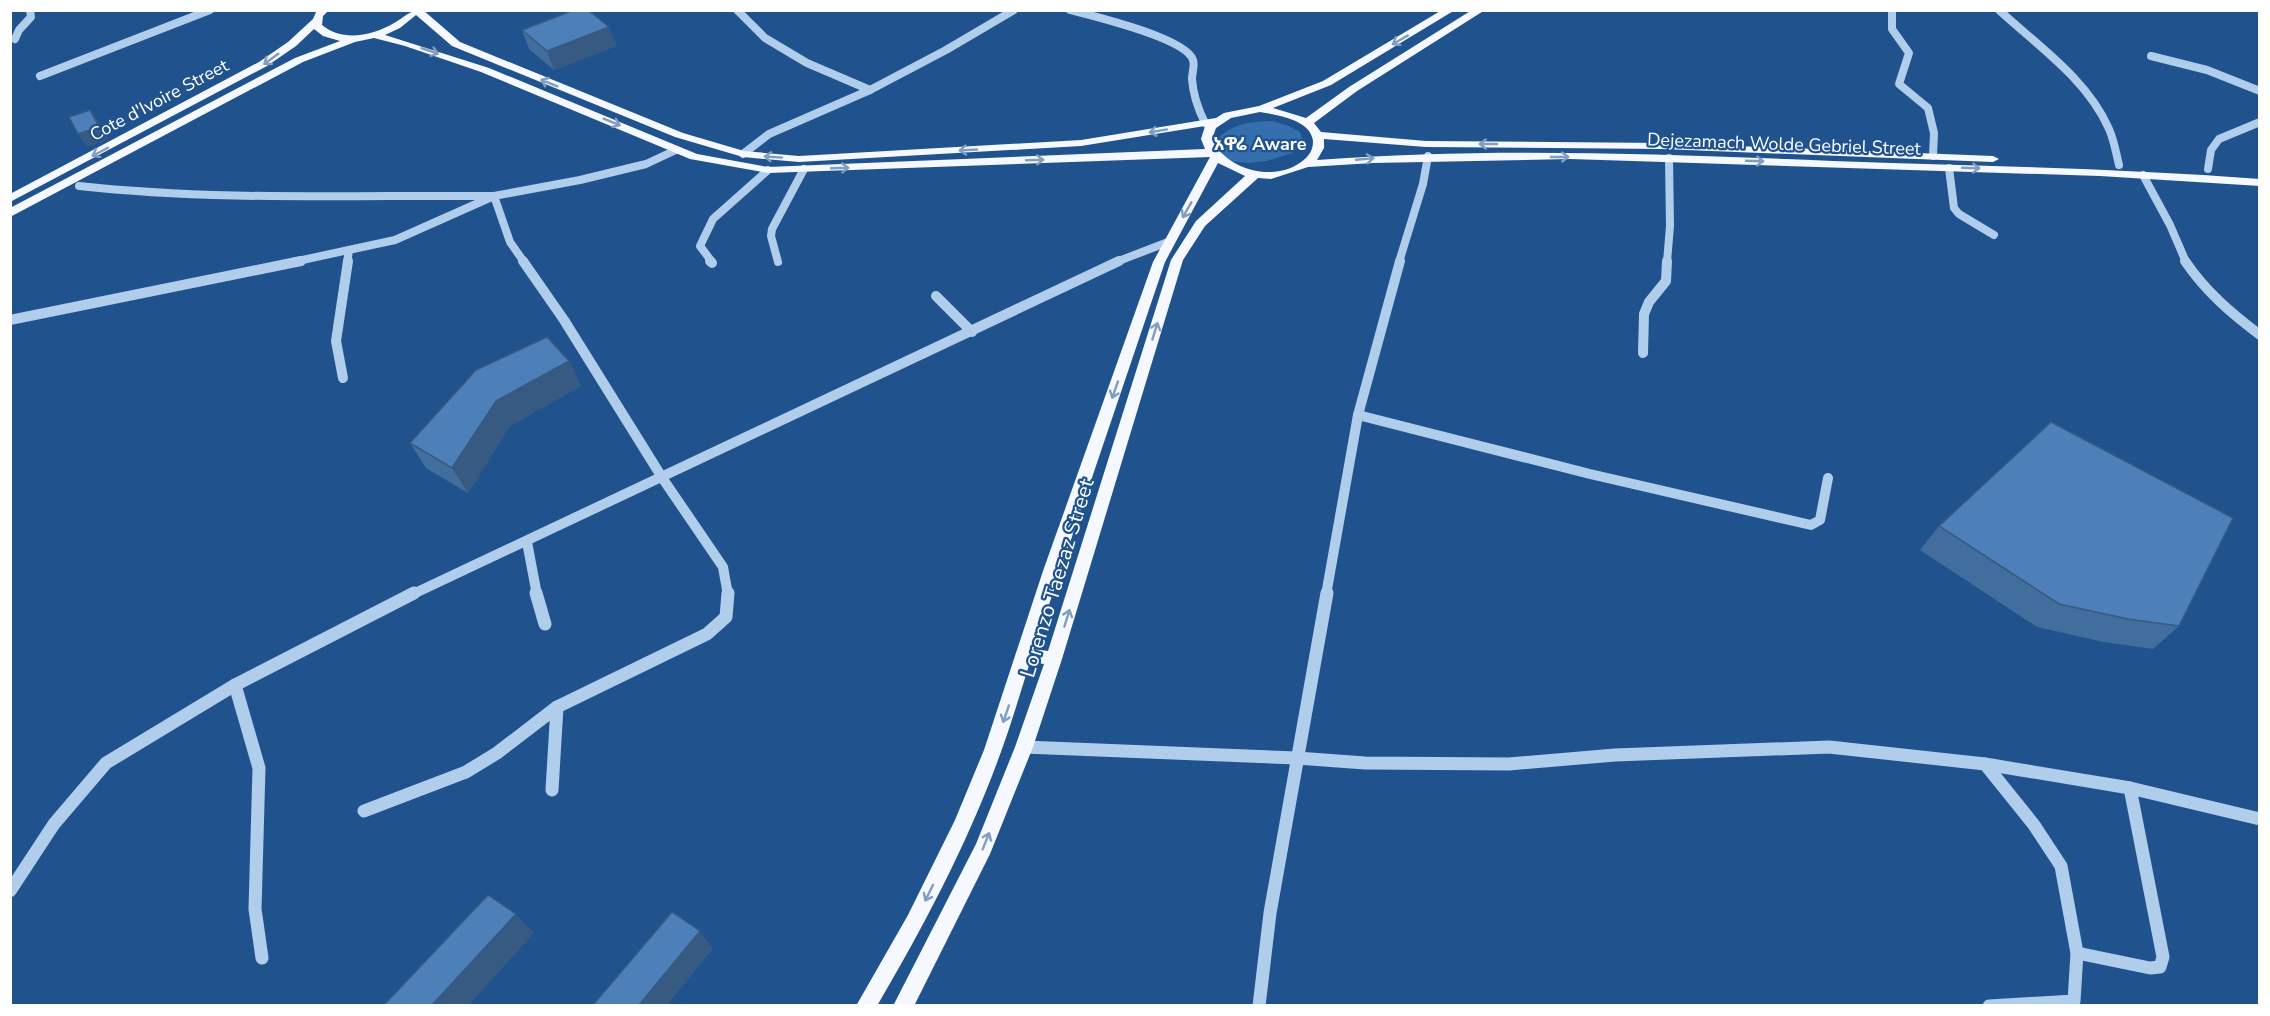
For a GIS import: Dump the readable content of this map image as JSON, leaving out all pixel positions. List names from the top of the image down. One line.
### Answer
{"streets":{"main road":["Cote d'Ivoire Street","Dejezamach Wolde Gebriel Street","Lorenzo Taezaz Street"]},"crossings":[["Dejezamach Wolde Gebriel Street","Lorenzo Taezaz Street"]],"districts":["አዋሬ Aware"]}
